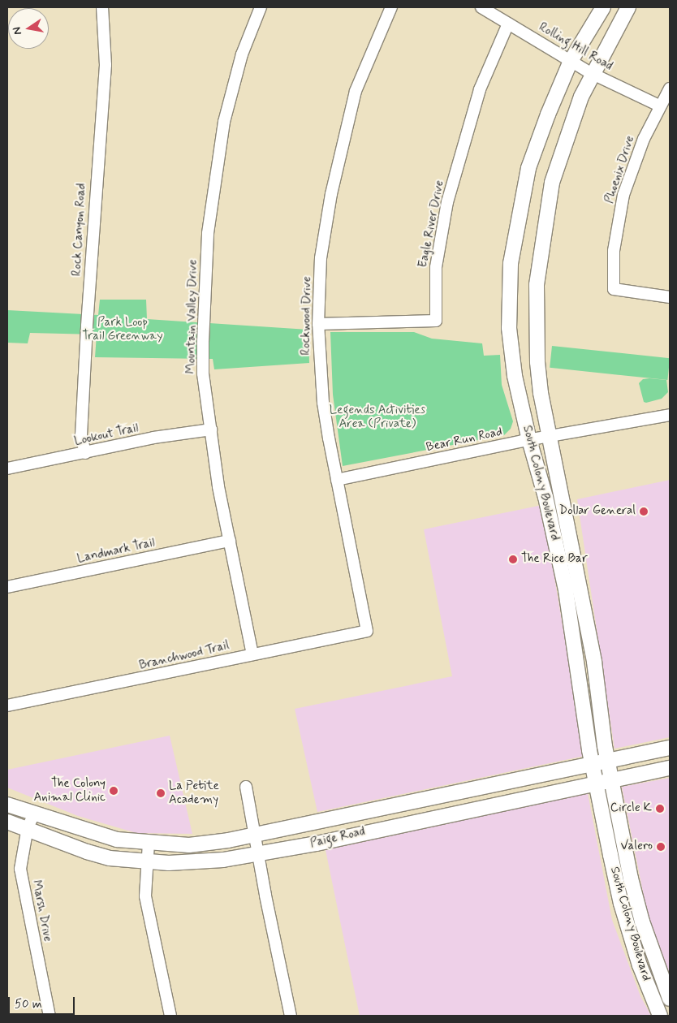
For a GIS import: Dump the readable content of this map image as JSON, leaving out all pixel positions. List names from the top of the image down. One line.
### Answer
{"streets":{"main road":["South Colony Boulevard","Paige Road"],"street":["Rolling Hill Road","Phoenix Drive","Eagle River Drive","Rock Canyon Road","Rockwood Drive","Mountain Valley Drive","Lookout Trail","Bear Run Road","Landmark Trail","Branchwood Trail","Marsh Drive"]},"crossings":[["Rolling Hill Road","Phoenix Drive"],["Rolling Hill Road","Eagle River Drive"],["Rolling Hill Road","South Colony Boulevard"],["Eagle River Drive","Rockwood Drive"],["Rock Canyon Road","Lookout Trail"],["Rockwood Drive","Bear Run Road"],["Rockwood Drive","Branchwood Trail"],["Mountain Valley Drive","Lookout Trail"],["Mountain Valley Drive","Landmark Trail"],["Mountain Valley Drive","Branchwood Trail"],["Bear Run Road","South Colony Boulevard"],["South Colony Boulevard","Paige Road"],["Paige Road","Marsh Drive"]],"parks":["Park Loop Trail Greenway","Legends Activities Area (Private)"],"places":["Dollar General","The Rice Bar","The Colony Animal Clinic","La Petite Academy","Circle K","Valero"],"scale_bar":"50 m","north":"left"}
